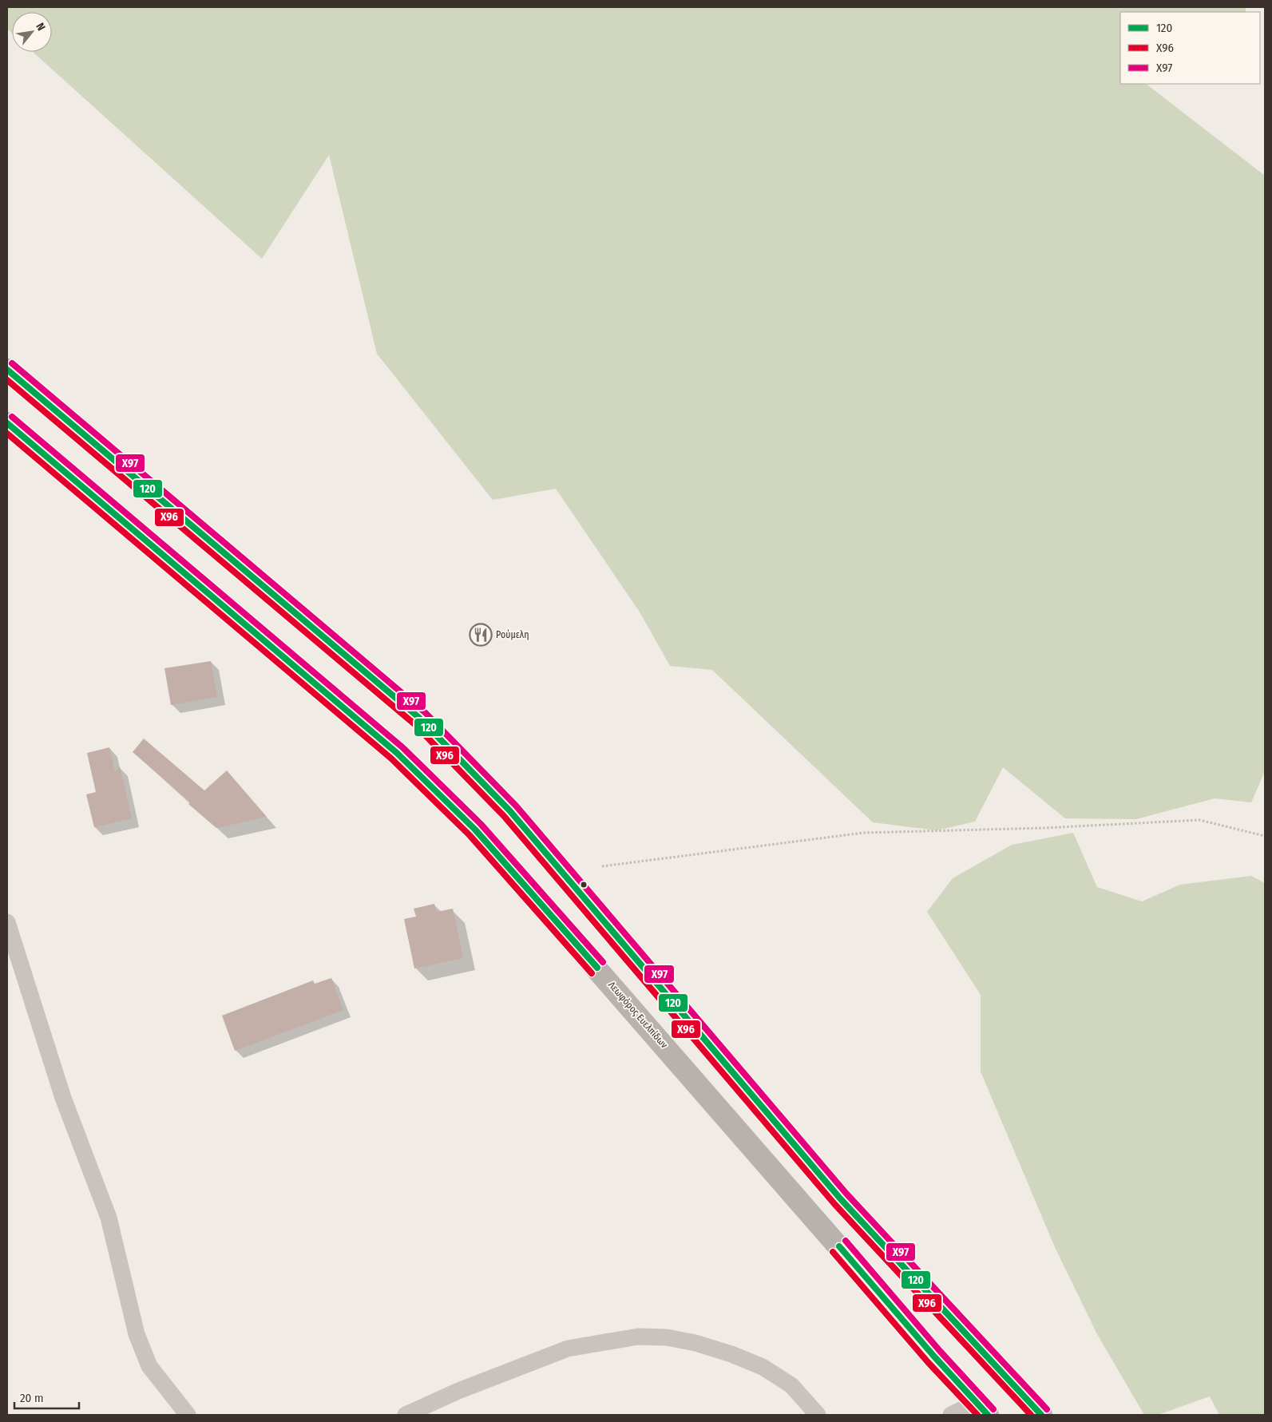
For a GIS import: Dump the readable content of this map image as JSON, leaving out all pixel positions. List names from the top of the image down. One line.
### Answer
{"streets":{"main road":["Λεωφόρος Ευελπίδων"]},"places":{"restaurant":["Ρούμελη"]},"lines":["transit line X97","transit line 120","transit line Χ96"],"legend":["120","Χ96","X97"],"scale_bar":"20 m","north":"top right"}
